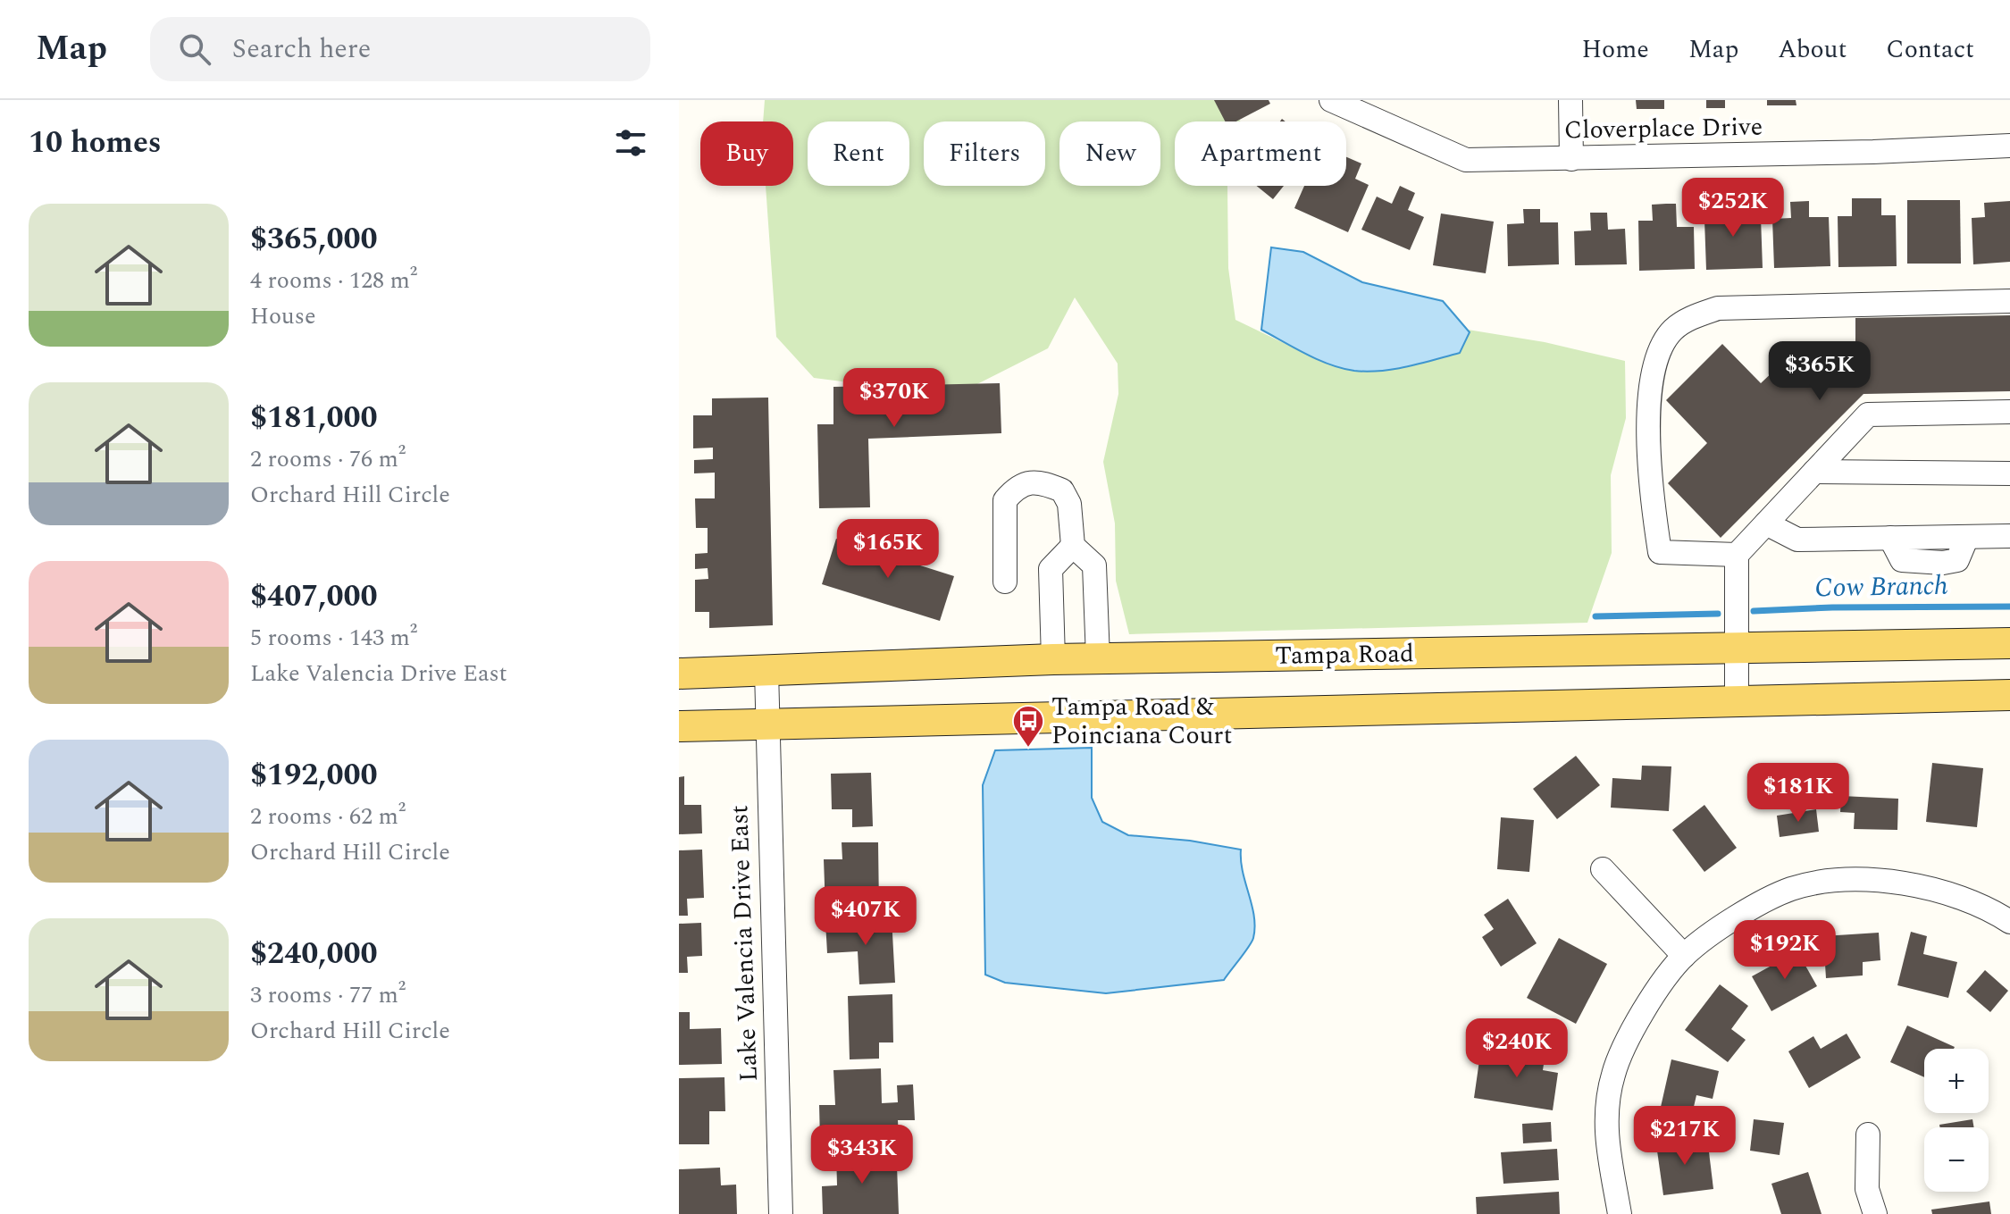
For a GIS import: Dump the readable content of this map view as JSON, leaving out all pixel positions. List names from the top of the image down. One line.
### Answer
{"streets":{"main road":["Tampa Road"],"street":["Cloverplace Drive","Lake Valencia Drive East"]},"crossings":[["Tampa Road","Lake Valencia Drive East"]],"water":["Cow Branch"],"places":{"bus stop":["Tampa Road & Poinciana Court"]},"page":{"header":"Map","search":"Search here","nav":["Home","Map","About","Contact"],"heading":"10 homes","chip":["Buy","Rent","Filters","New","Apartment"],"price":["$252K","$365K","$370K","$165K","$181K","$407K","$192K","$240K","$217K","$343K"],"list":[{"name":"$365,000","note":"4 rooms · 128 m² · House"},{"name":"$181,000","note":"2 rooms · 76 m² · Orchard Hill Circle"},{"name":"$407,000","note":"5 rooms · 143 m² · Lake Valencia Drive East"},{"name":"$192,000","note":"2 rooms · 62 m² · Orchard Hill Circle"},{"name":"$240,000","note":"3 rooms · 77 m² · Orchard Hill Circle"}],"map_buttons":["+","−"]}}
